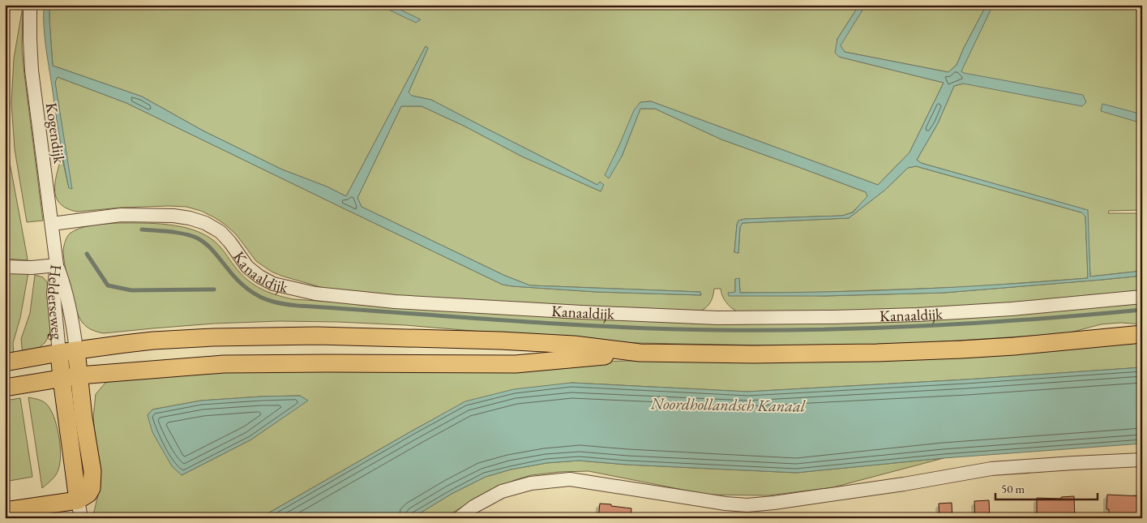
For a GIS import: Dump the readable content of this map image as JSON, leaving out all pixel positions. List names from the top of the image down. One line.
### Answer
{"streets":{"street":["Kogendijk","Kanaaldijk","Helderseweg"]},"crossings":[["Kogendijk","Kanaaldijk"],["Kogendijk","Helderseweg"]],"water":["Noordhollandsch Kanaal"],"scale_bar":"50 m"}
